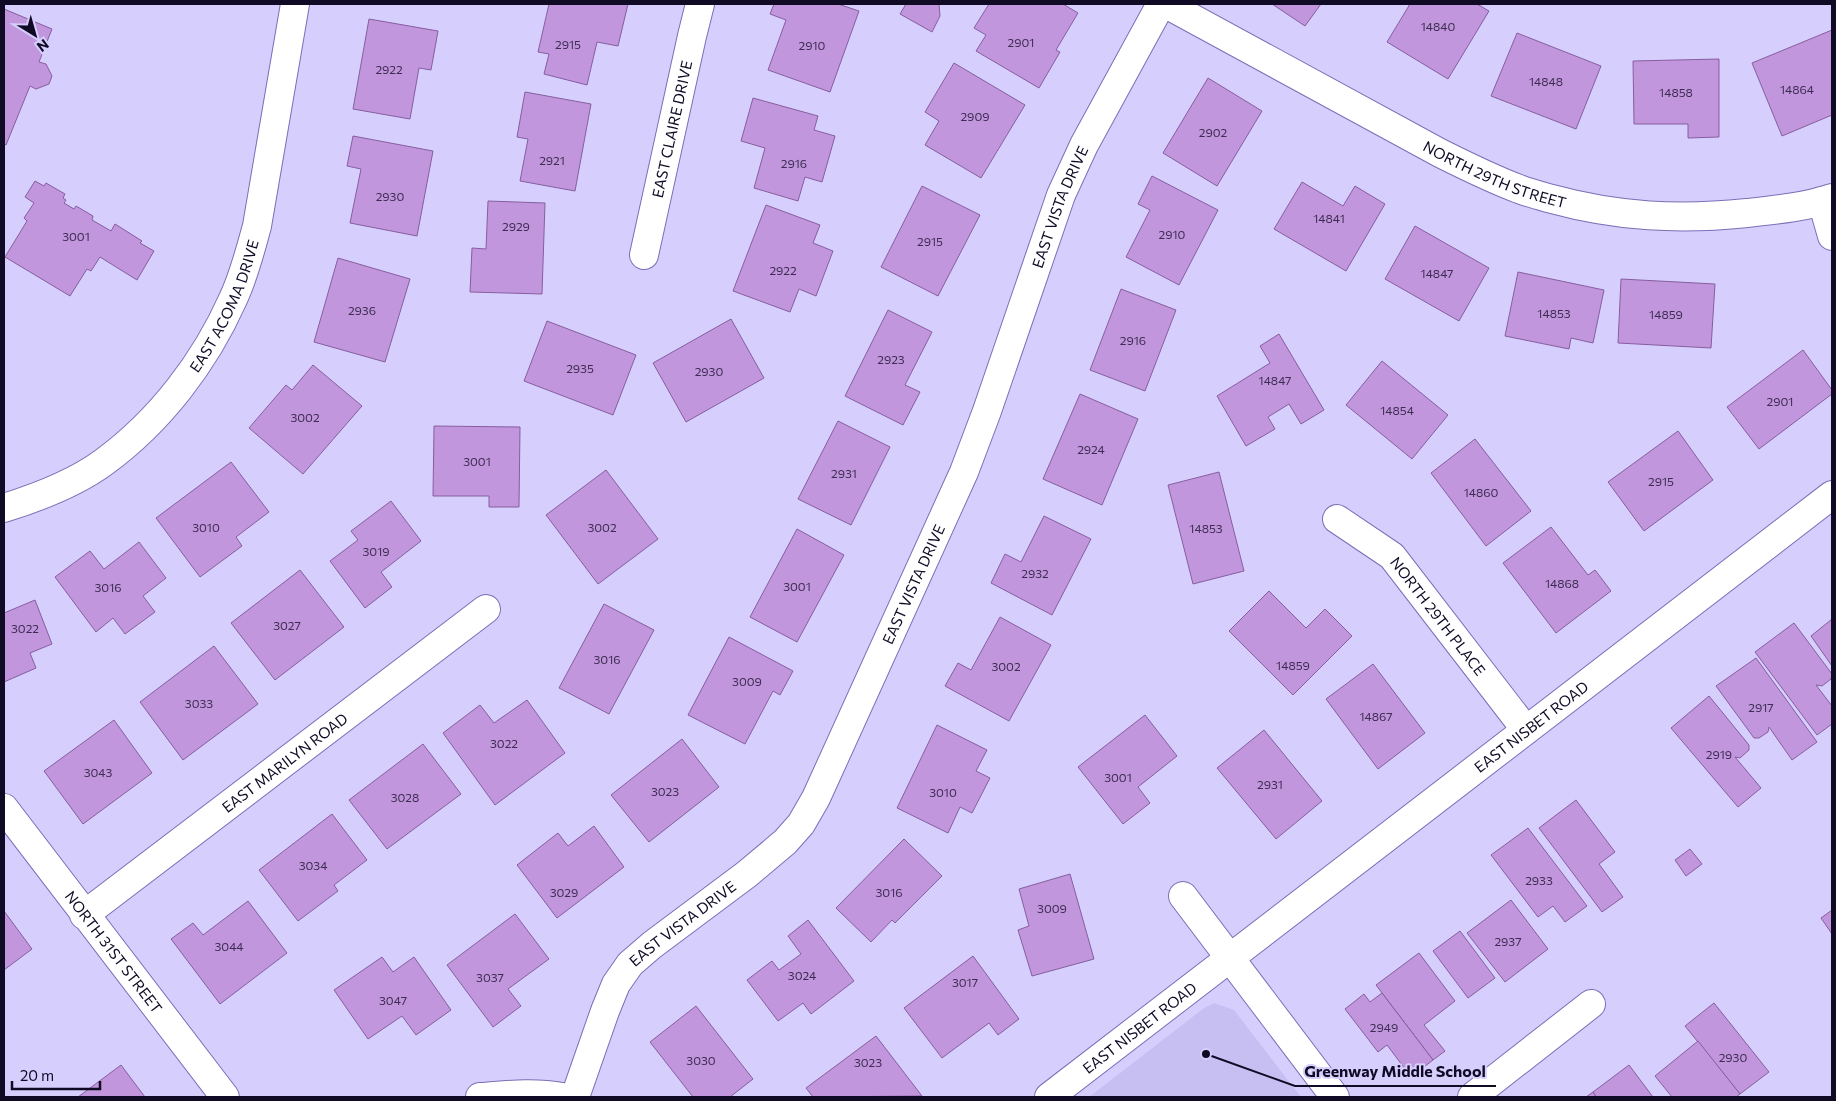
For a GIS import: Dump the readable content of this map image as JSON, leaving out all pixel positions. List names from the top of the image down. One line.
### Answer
{"streets":{"street":["EAST CLAIRE DRIVE","NORTH 29TH STREET","EAST VISTA DRIVE","EAST ACOMA DRIVE","NORTH 29TH PLACE","EAST NISBET ROAD","EAST MARILYN ROAD","NORTH 31ST STREET"]},"crossings":[["NORTH 29TH PLACE","EAST NISBET ROAD"],["EAST MARILYN ROAD","NORTH 31ST STREET"]],"places":["Greenway Middle School"],"house_numbers":["14840","2901","2915","2910","2922","14848","14864","14858","2909","2902","2921","2916","2930","14841","2929","2910","3001","2915","2922","14847","2936","14853","14859","2916","2923","2935","2930","14847","2901","14854","3002","2924","3001","2931","2915","14860","3010","3002","14853","3019","2932","14868","3001","3016","3027","3022","3016","14859","3002","3009","3033","2917","14867","3022","2919","3043","3001","2931","3023","3010","3028","3034","2933","3029","3016","3009","2937","3044","3024","3037","3017","3047","2949","2930","3030","3023"],"scale_bar":"20 m","north":"bottom right"}
